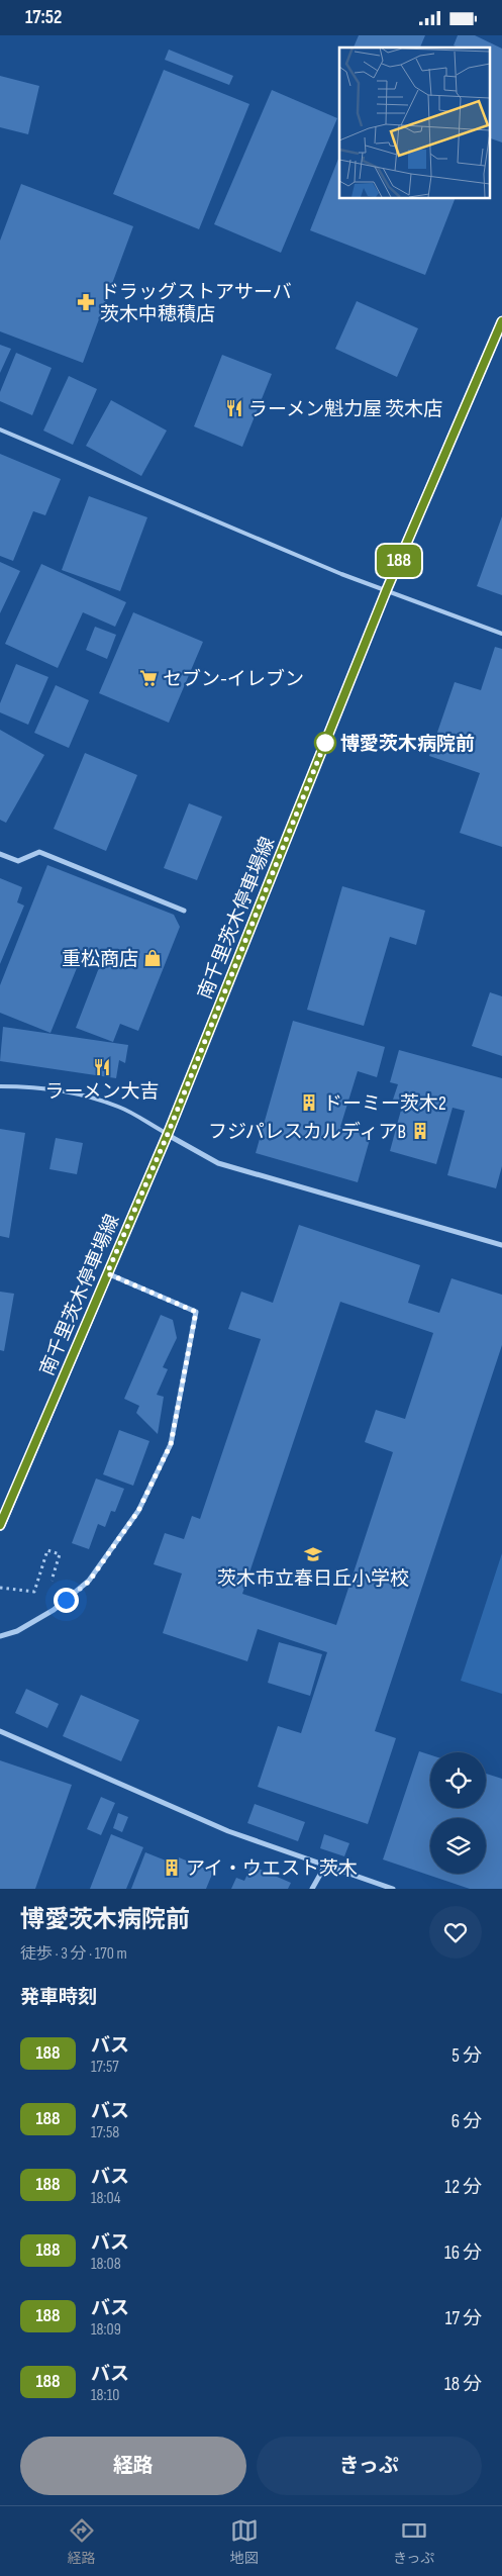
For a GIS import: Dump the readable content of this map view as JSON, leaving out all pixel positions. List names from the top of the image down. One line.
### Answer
{"streets":{"main road":["南千里茨木停車場線"]},"places":{"pharmacy":["ドラッグストアサーバ 茨木中穂積店"],"restaurant":["ラーメン魁力屋 茨木店","ラーメン大吉"],"supermarket":["セブン-イレブン"],"other":["博愛茨木病院前"],"shop":["重松商店"],"building":["ドーミー茨木2","フジパレスカルディアB","アイ・ウエスト茨木"],"school or university":["茨木市立春日丘小学校"]},"lines":["bus line 188"],"page":{"status":"17:52","on_map":"188","heading":[["博愛茨木病院前","徒歩 · 3 分 · 170 m"],"発車時刻"],"list":[{"mark":"188","name":"バス","note":"17:57","value":"5 分"},{"mark":"188","name":"バス","note":"17:58","value":"6 分"},{"mark":"188","name":"バス","note":"18:04","value":"12 分"},{"mark":"188","name":"バス","note":"18:08","value":"16 分"},{"mark":"188","name":"バス","note":"18:09","value":"17 分"},{"mark":"188","name":"バス","note":"18:10","value":"18 分"}],"buttons":["経路","きっぷ"],"tabs":["経路","地図","きっぷ"]}}
